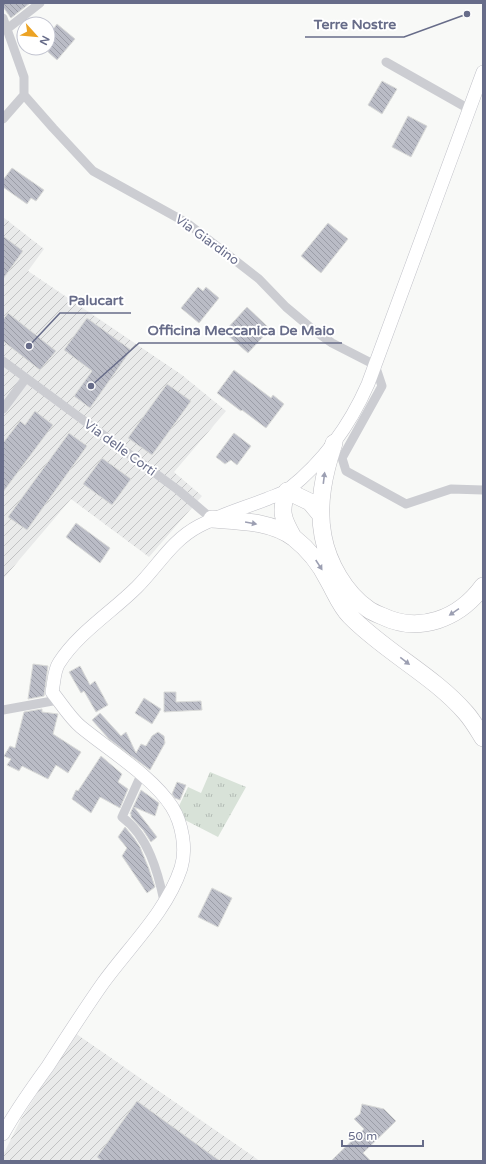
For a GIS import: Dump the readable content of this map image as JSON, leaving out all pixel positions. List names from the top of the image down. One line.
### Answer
{"streets":{"street":["Via Giardino","Via delle Corti"]},"places":["Terre Nostre","Palucart","Officina Meccanica De Maio"],"scale_bar":"50 m","north":"bottom right"}
